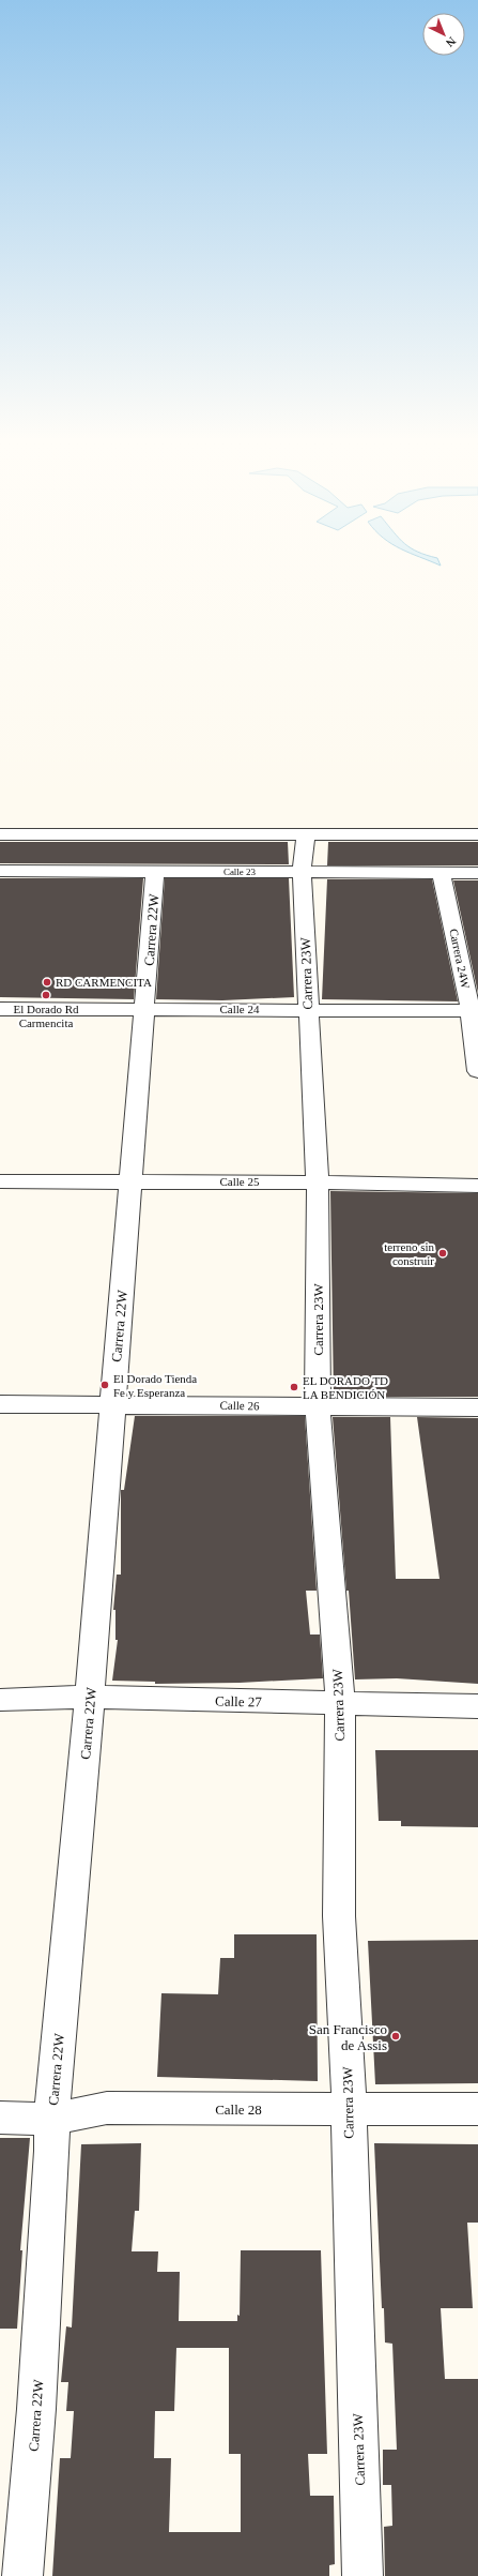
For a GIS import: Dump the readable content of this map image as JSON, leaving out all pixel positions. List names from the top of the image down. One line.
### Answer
{"streets":{"street":["Calle 23","Carrera 22W","Carrera 24W","Carrera 23W","Calle 24","Calle 25","Calle 26","Calle 27","Calle 28"]},"crossings":[["Calle 23","Carrera 22W"],["Calle 23","Carrera 24W"],["Calle 23","Carrera 23W"],["Carrera 22W","Calle 24"],["Carrera 22W","Calle 25"],["Carrera 22W","Calle 26"],["Carrera 22W","Calle 27"],["Carrera 22W","Calle 28"],["Carrera 24W","Calle 24"],["Carrera 23W","Calle 24"],["Carrera 23W","Calle 25"],["Carrera 23W","Calle 26"],["Carrera 23W","Calle 27"],["Carrera 23W","Calle 28"]],"places":["RD CARMENCITA","El Dorado Rd Carmencita","terreno sin construir","El Dorado Tienda Fe y Esperanza","EL DORADO TD LA BENDICIÓN","San Francisco de Assis"],"north":"bottom right"}
